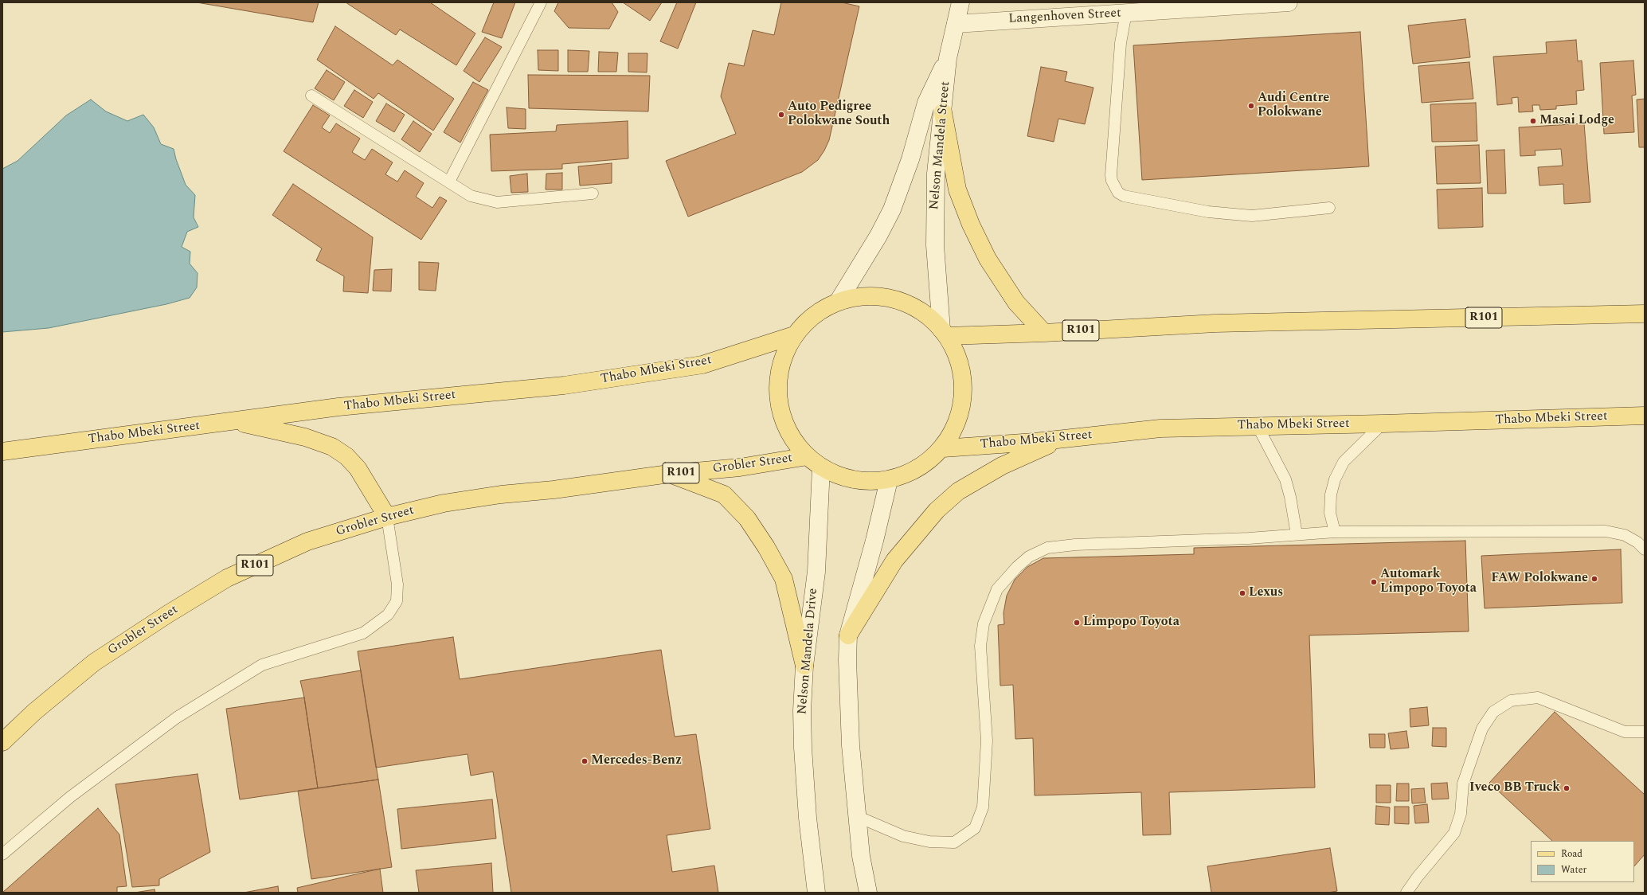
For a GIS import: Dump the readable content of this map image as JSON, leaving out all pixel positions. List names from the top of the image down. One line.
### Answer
{"streets":{"main road":["R101","Thabo Mbeki Street","Grobler Street"],"street":["Langenhoven Street","Nelson Mandela Street","Nelson Mandela Drive"]},"crossings":[["Langenhoven Street","Nelson Mandela Street"],["Nelson Mandela Street","R101"],["Nelson Mandela Street","Thabo Mbeki Street"],["R101","Thabo Mbeki Street"],["Thabo Mbeki Street","Grobler Street"],["Thabo Mbeki Street","Nelson Mandela Drive"],["Grobler Street","Nelson Mandela Drive"]],"places":["Audi Centre Polokwane","Auto Pedigree Polokwane South","Masai Lodge","FAW Polokwane","Automark Limpopo Toyota","Lexus","Limpopo Toyota","Mercedes-Benz","Iveco BB Truck"],"legend":["Road","Water"]}
